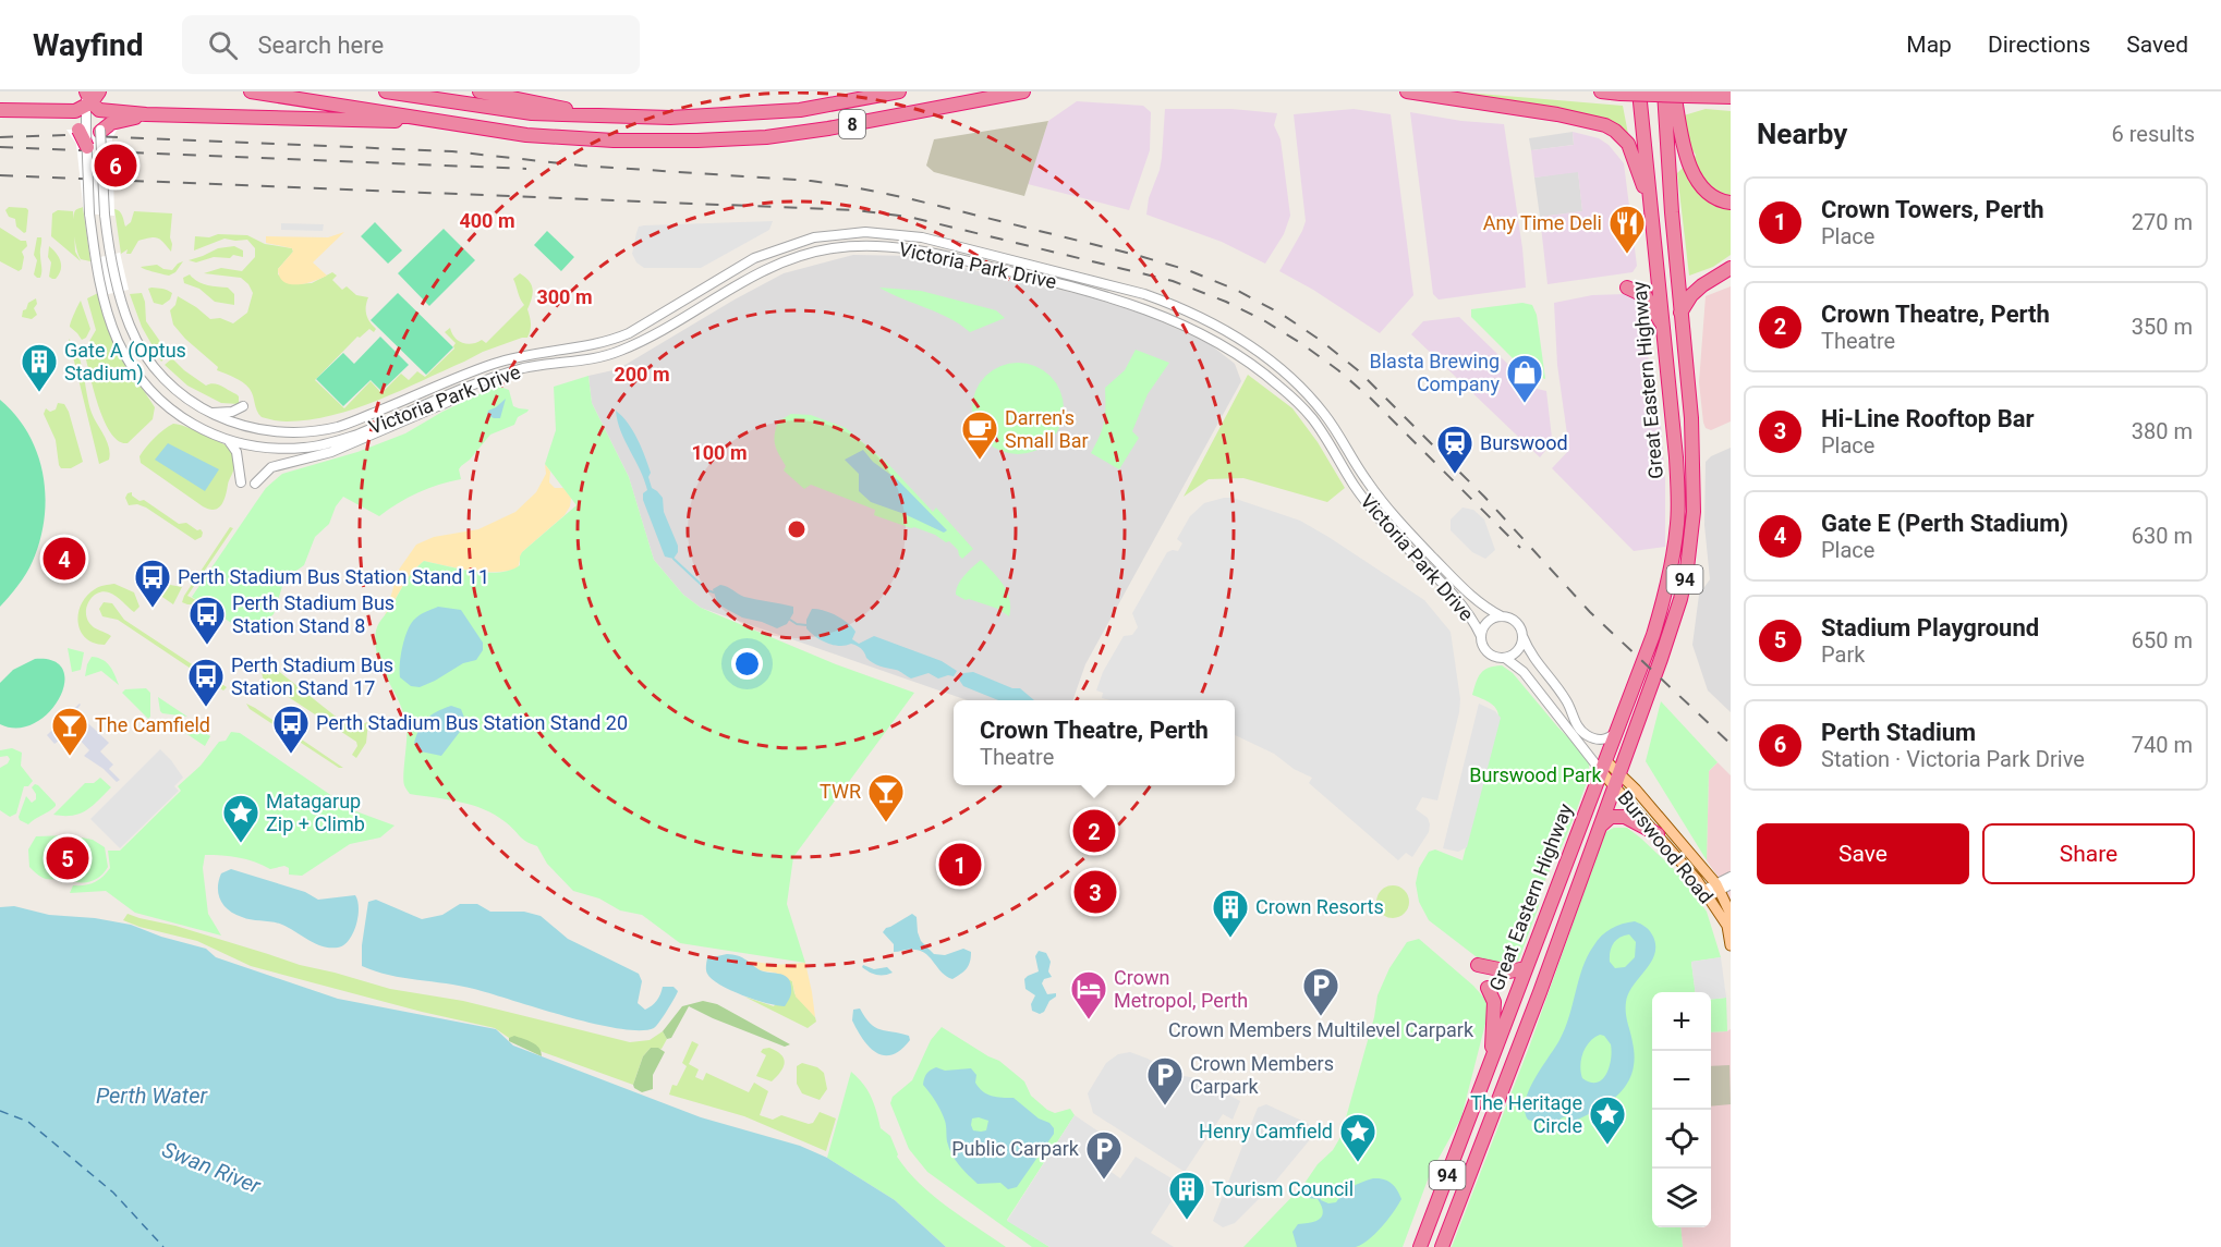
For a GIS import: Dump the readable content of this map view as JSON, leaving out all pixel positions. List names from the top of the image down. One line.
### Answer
{"streets":{"highway":["8","Great Eastern Highway","94"],"main road":["Burswood Road"],"street":["Victoria Park Drive"]},"crossings":[["Great Eastern Highway","Burswood Road"]],"water":["Perth Water","Swan River"],"parks":["Burswood Park"],"places":{"restaurant":["Any Time Deli"],"building":["Gate A (Optus Stadium)","Crown Resorts","Tourism Council"],"shop":["Blasta Brewing Company"],"cafe":["Darren's Small Bar"],"station":["Burswood"],"bus stop":["Perth Stadium Bus Station Stand 11","Perth Stadium Bus Station Stand 8","Perth Stadium Bus Station Stand 17","Perth Stadium Bus Station Stand 20"],"bar":["The Camfield","TWR"],"place":["Matagarup Zip + Climb","The Heritage Circle","Henry Camfield"],"parking":["Crown Members Multilevel Carpark","Crown Members Carpark","Public Carpark"],"hotel":["Crown Metropol, Perth"]},"page":{"header":"Wayfind","search":"Search here","nav":["Map","Directions","Saved"],"heading":["Nearby","6 results"],"pins":["6","4","2","5","1","3"],"list":[{"mark":"1","name":"Crown Towers, Perth","note":"Place","value":"270 m"},{"mark":"2","name":"Crown Theatre, Perth","note":"Theatre","value":"350 m"},{"mark":"3","name":"Hi-Line Rooftop Bar","note":"Place","value":"380 m"},{"mark":"4","name":"Gate E (Perth Stadium)","note":"Place","value":"630 m"},{"mark":"5","name":"Stadium Playground","note":"Park","value":"650 m"},{"mark":"6","name":"Perth Stadium","note":"Station · Victoria Park Drive","value":"740 m"}],"popup":["Crown Theatre, Perth","Theatre"],"buttons":["Save","Share"],"map_buttons":["+","−"]},"rings":["400 m","300 m","200 m","100 m"]}
